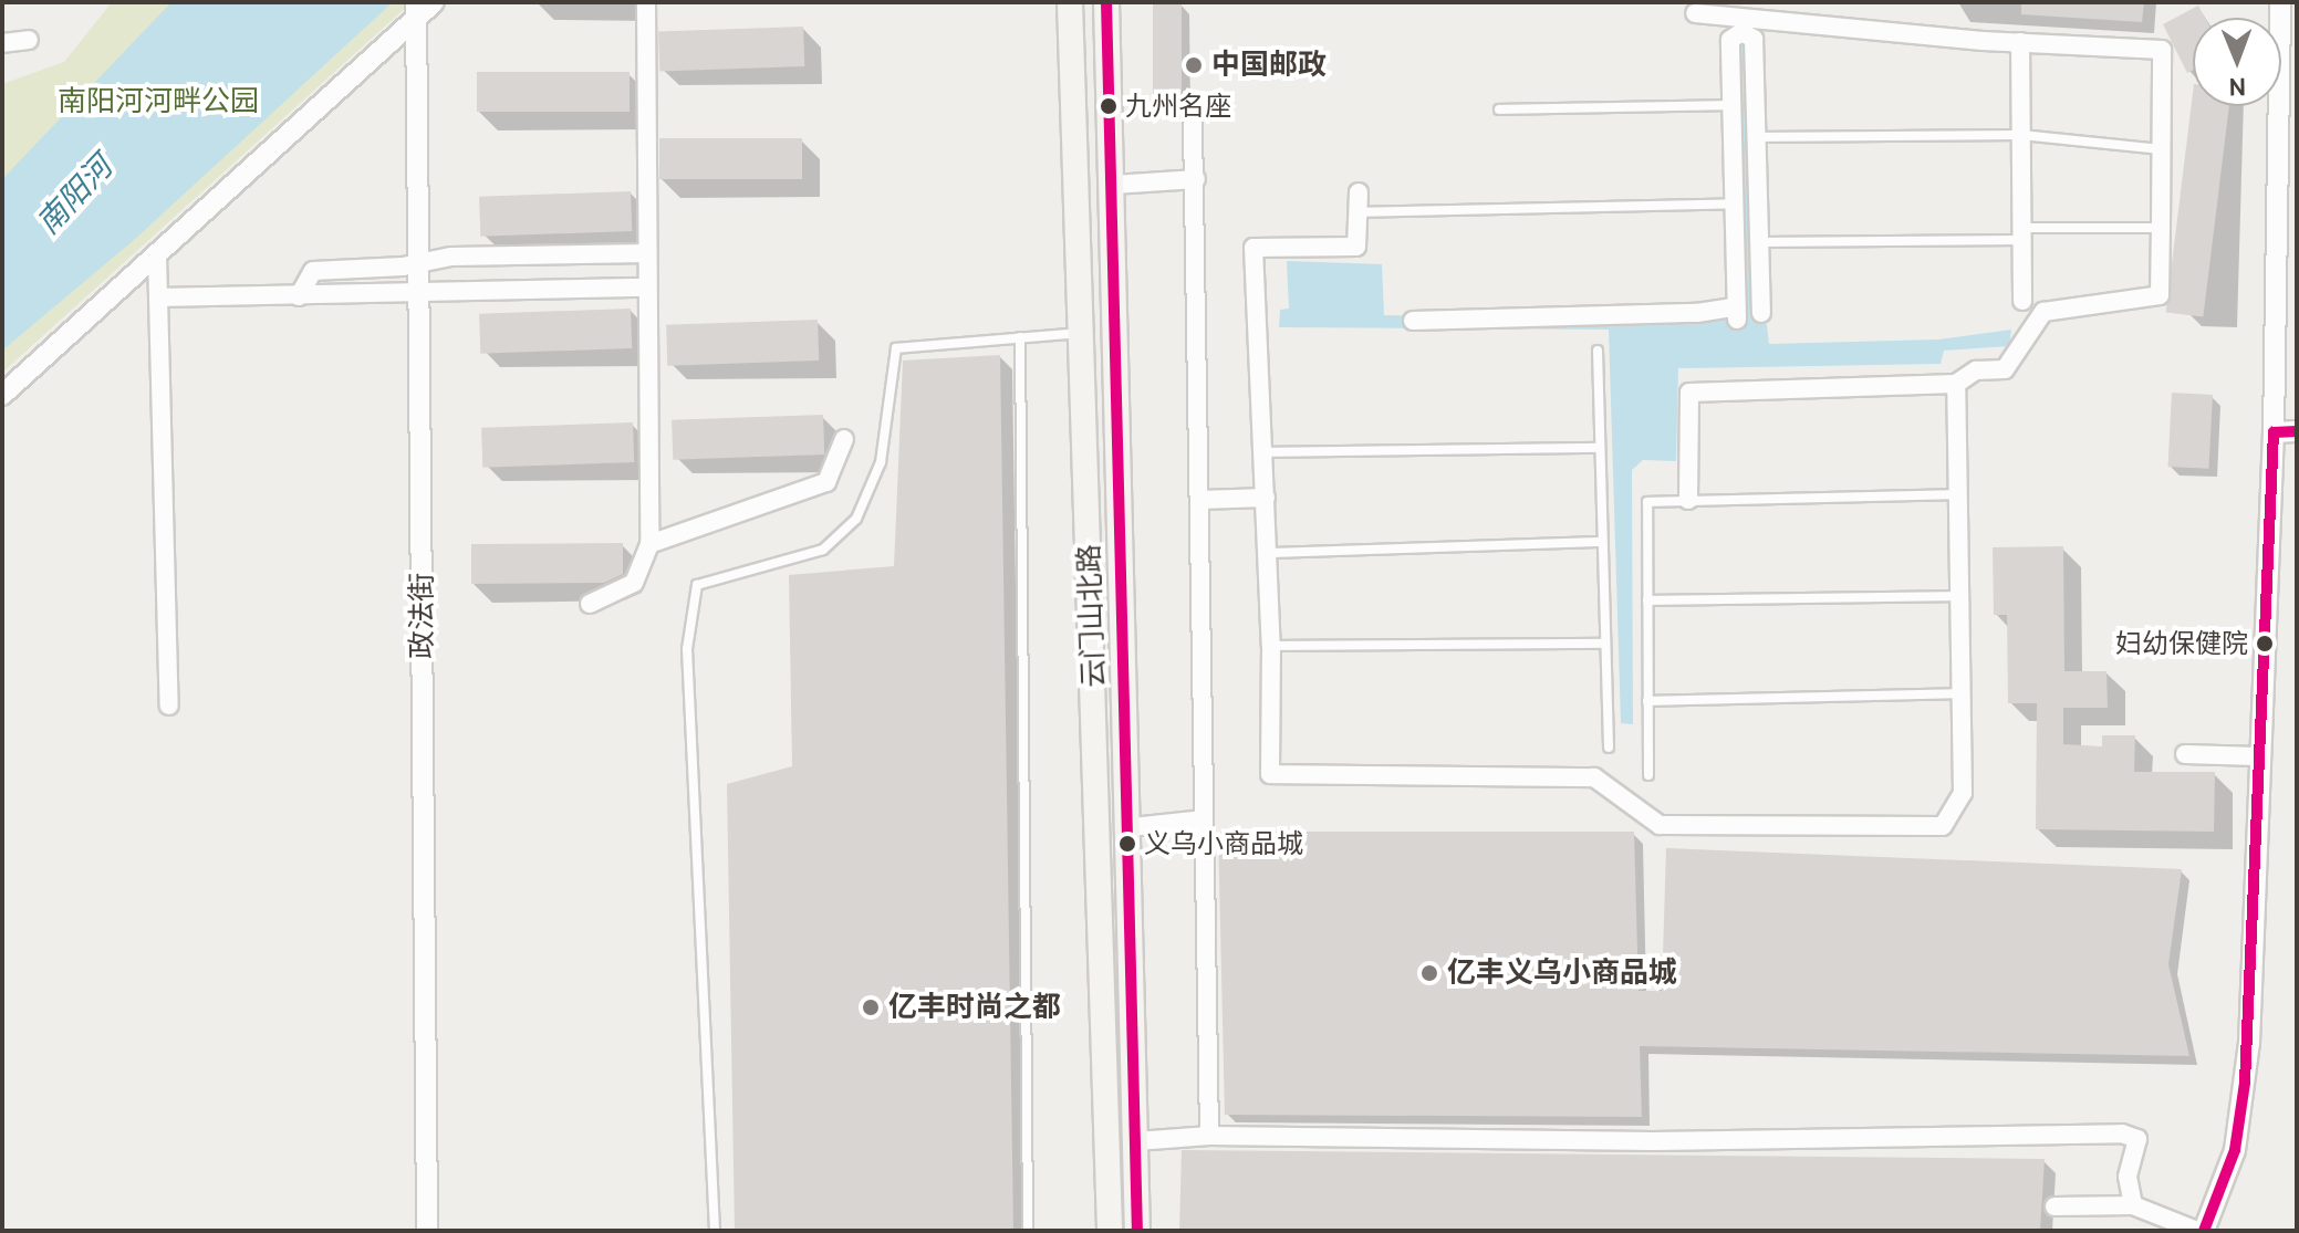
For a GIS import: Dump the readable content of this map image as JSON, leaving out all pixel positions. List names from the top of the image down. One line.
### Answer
{"streets":{"main road":["云门山北路"],"street":["政法街"]},"water":["南阳河"],"parks":["南阳河河畔公园"],"places":["中国邮政","九州名座","妇幼保健院","义乌小商品城","亿丰义乌小商品城","亿丰时尚之都"],"north":"bottom"}
